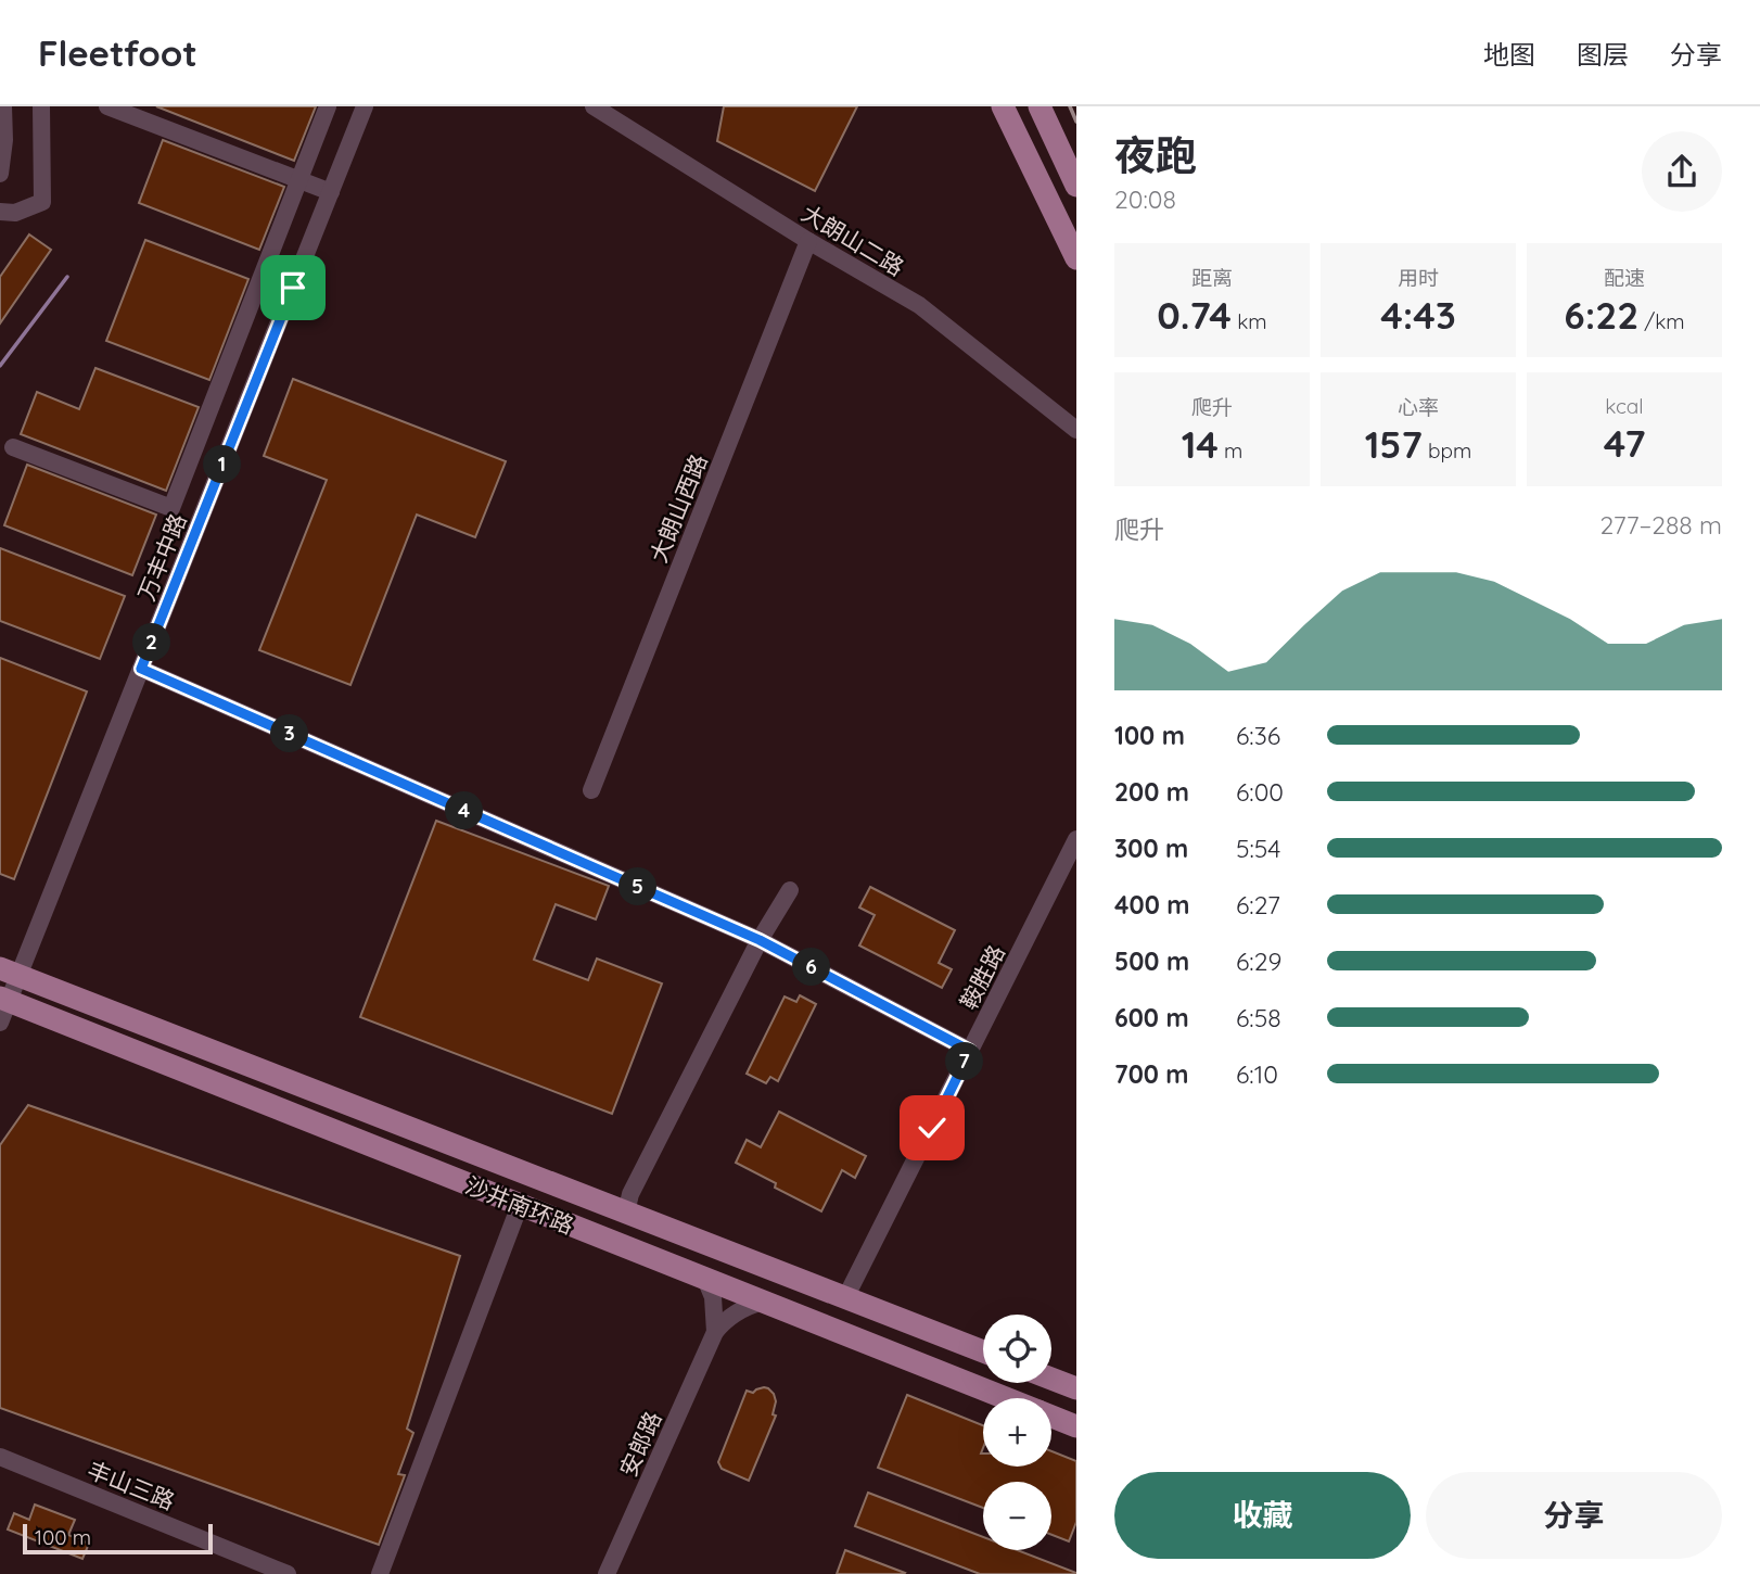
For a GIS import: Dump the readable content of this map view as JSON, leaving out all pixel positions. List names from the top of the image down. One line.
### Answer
{"streets":{"main road":["沙井南环路"],"street":["大朗山二路","大朗山西路","万丰中路","鞍胜路","安郎路","丰山三路"]},"crossings":[["大朗山二路","大朗山西路"],["万丰中路","沙井南环路"],["鞍胜路","沙井南环路"],["沙井南环路","安郎路"]],"scale_bar":"100 m","page":{"header":"Fleetfoot","nav":["地图","图层","分享"],"heading":["夜跑","20:08"],"stats":[["距离","0.74 km"],["用时","4:43"],["配速","6:22 /km"],["爬升","14 m"],["心率","157 bpm"],["kcal","47"]],"pins":["1","2","3","4","5","6","7"],"chart":["爬升","277–288 m"],"list":[{"name":"100 m","note":"6:36"},{"name":"200 m","note":"6:00"},{"name":"300 m","note":"5:54"},{"name":"400 m","note":"6:27"},{"name":"500 m","note":"6:29"},{"name":"600 m","note":"6:58"},{"name":"700 m","note":"6:10"}],"map_buttons":["+","−"],"buttons":["收藏","分享"],"scale":"100 m"}}
